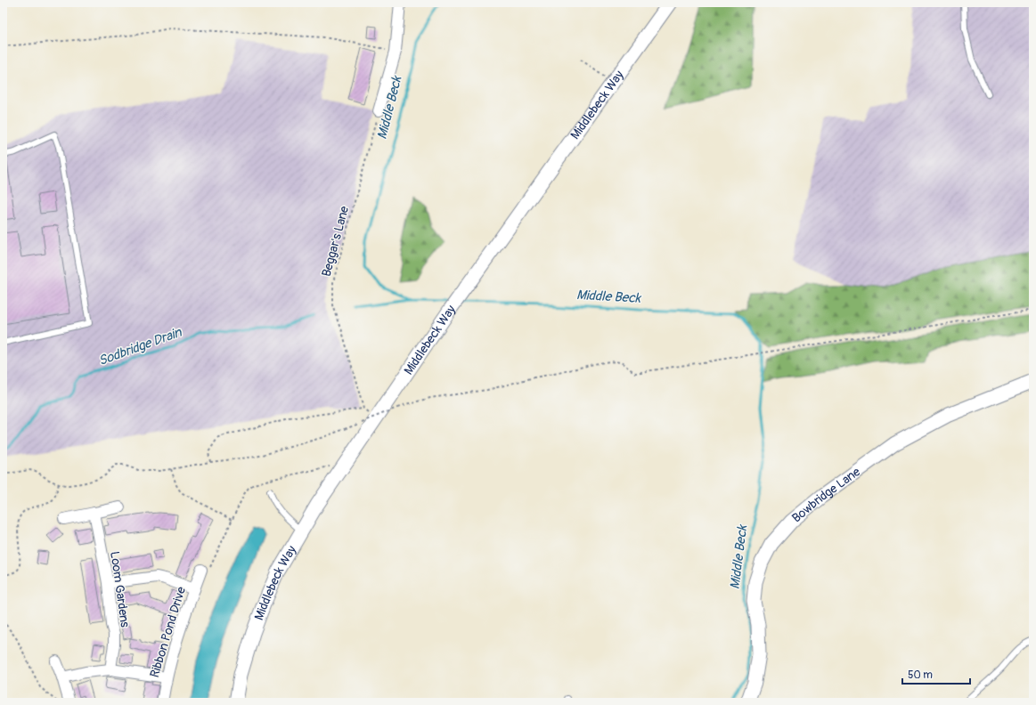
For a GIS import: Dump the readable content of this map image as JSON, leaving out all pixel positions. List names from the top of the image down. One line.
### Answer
{"streets":{"street":["Middlebeck Way","Bowbridge Lane","Loom Gardens","Ribbon Pond Drive"],"path":["Beggar's Lane"]},"water":["Middle Beck","Sodbridge Drain"],"scale_bar":"50 m"}
